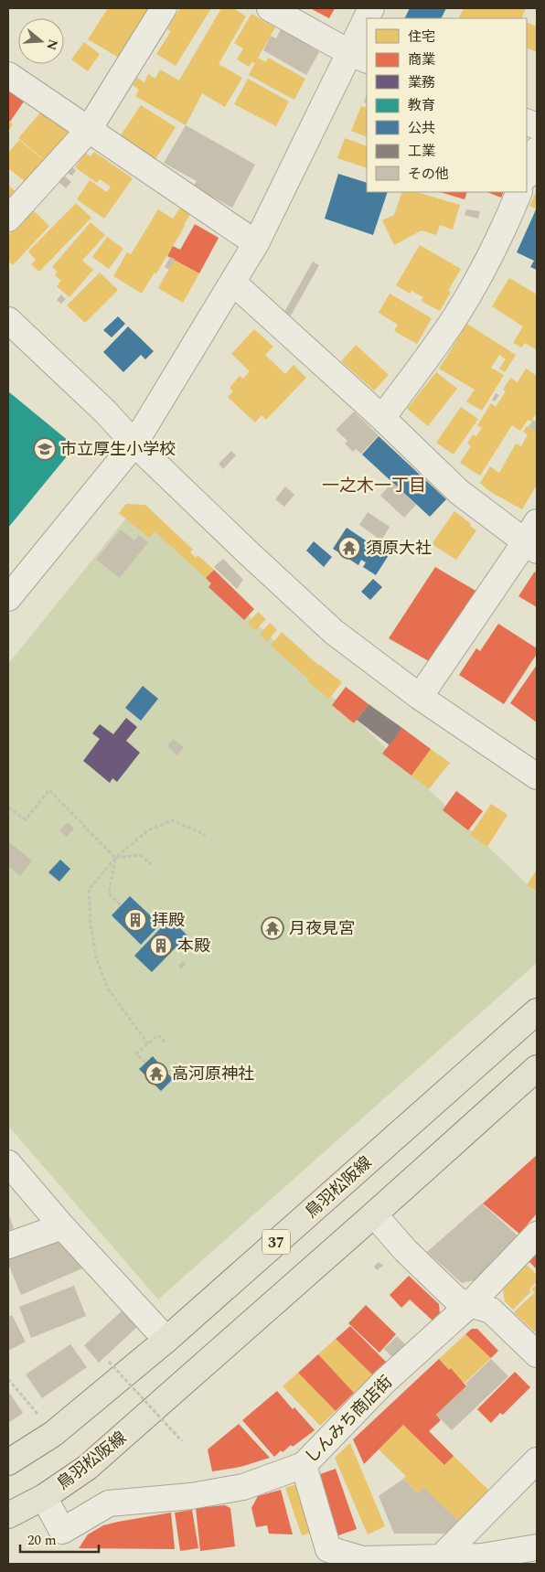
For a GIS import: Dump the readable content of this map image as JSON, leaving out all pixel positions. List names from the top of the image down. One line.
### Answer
{"streets":{"main road":["鳥羽松阪線","37"],"street":["しんみち商店街"]},"crossings":[["鳥羽松阪線","しんみち商店街"]],"districts":["一之木一丁目"],"places":{"school or university":["市立厚生小学校"],"temple":["須原大社","月夜見宮","高河原神社"],"building":["拝殿","本殿"]},"legend":["住宅","商業","業務","教育","公共","工業","その他"],"scale_bar":"20 m","north":"right"}
